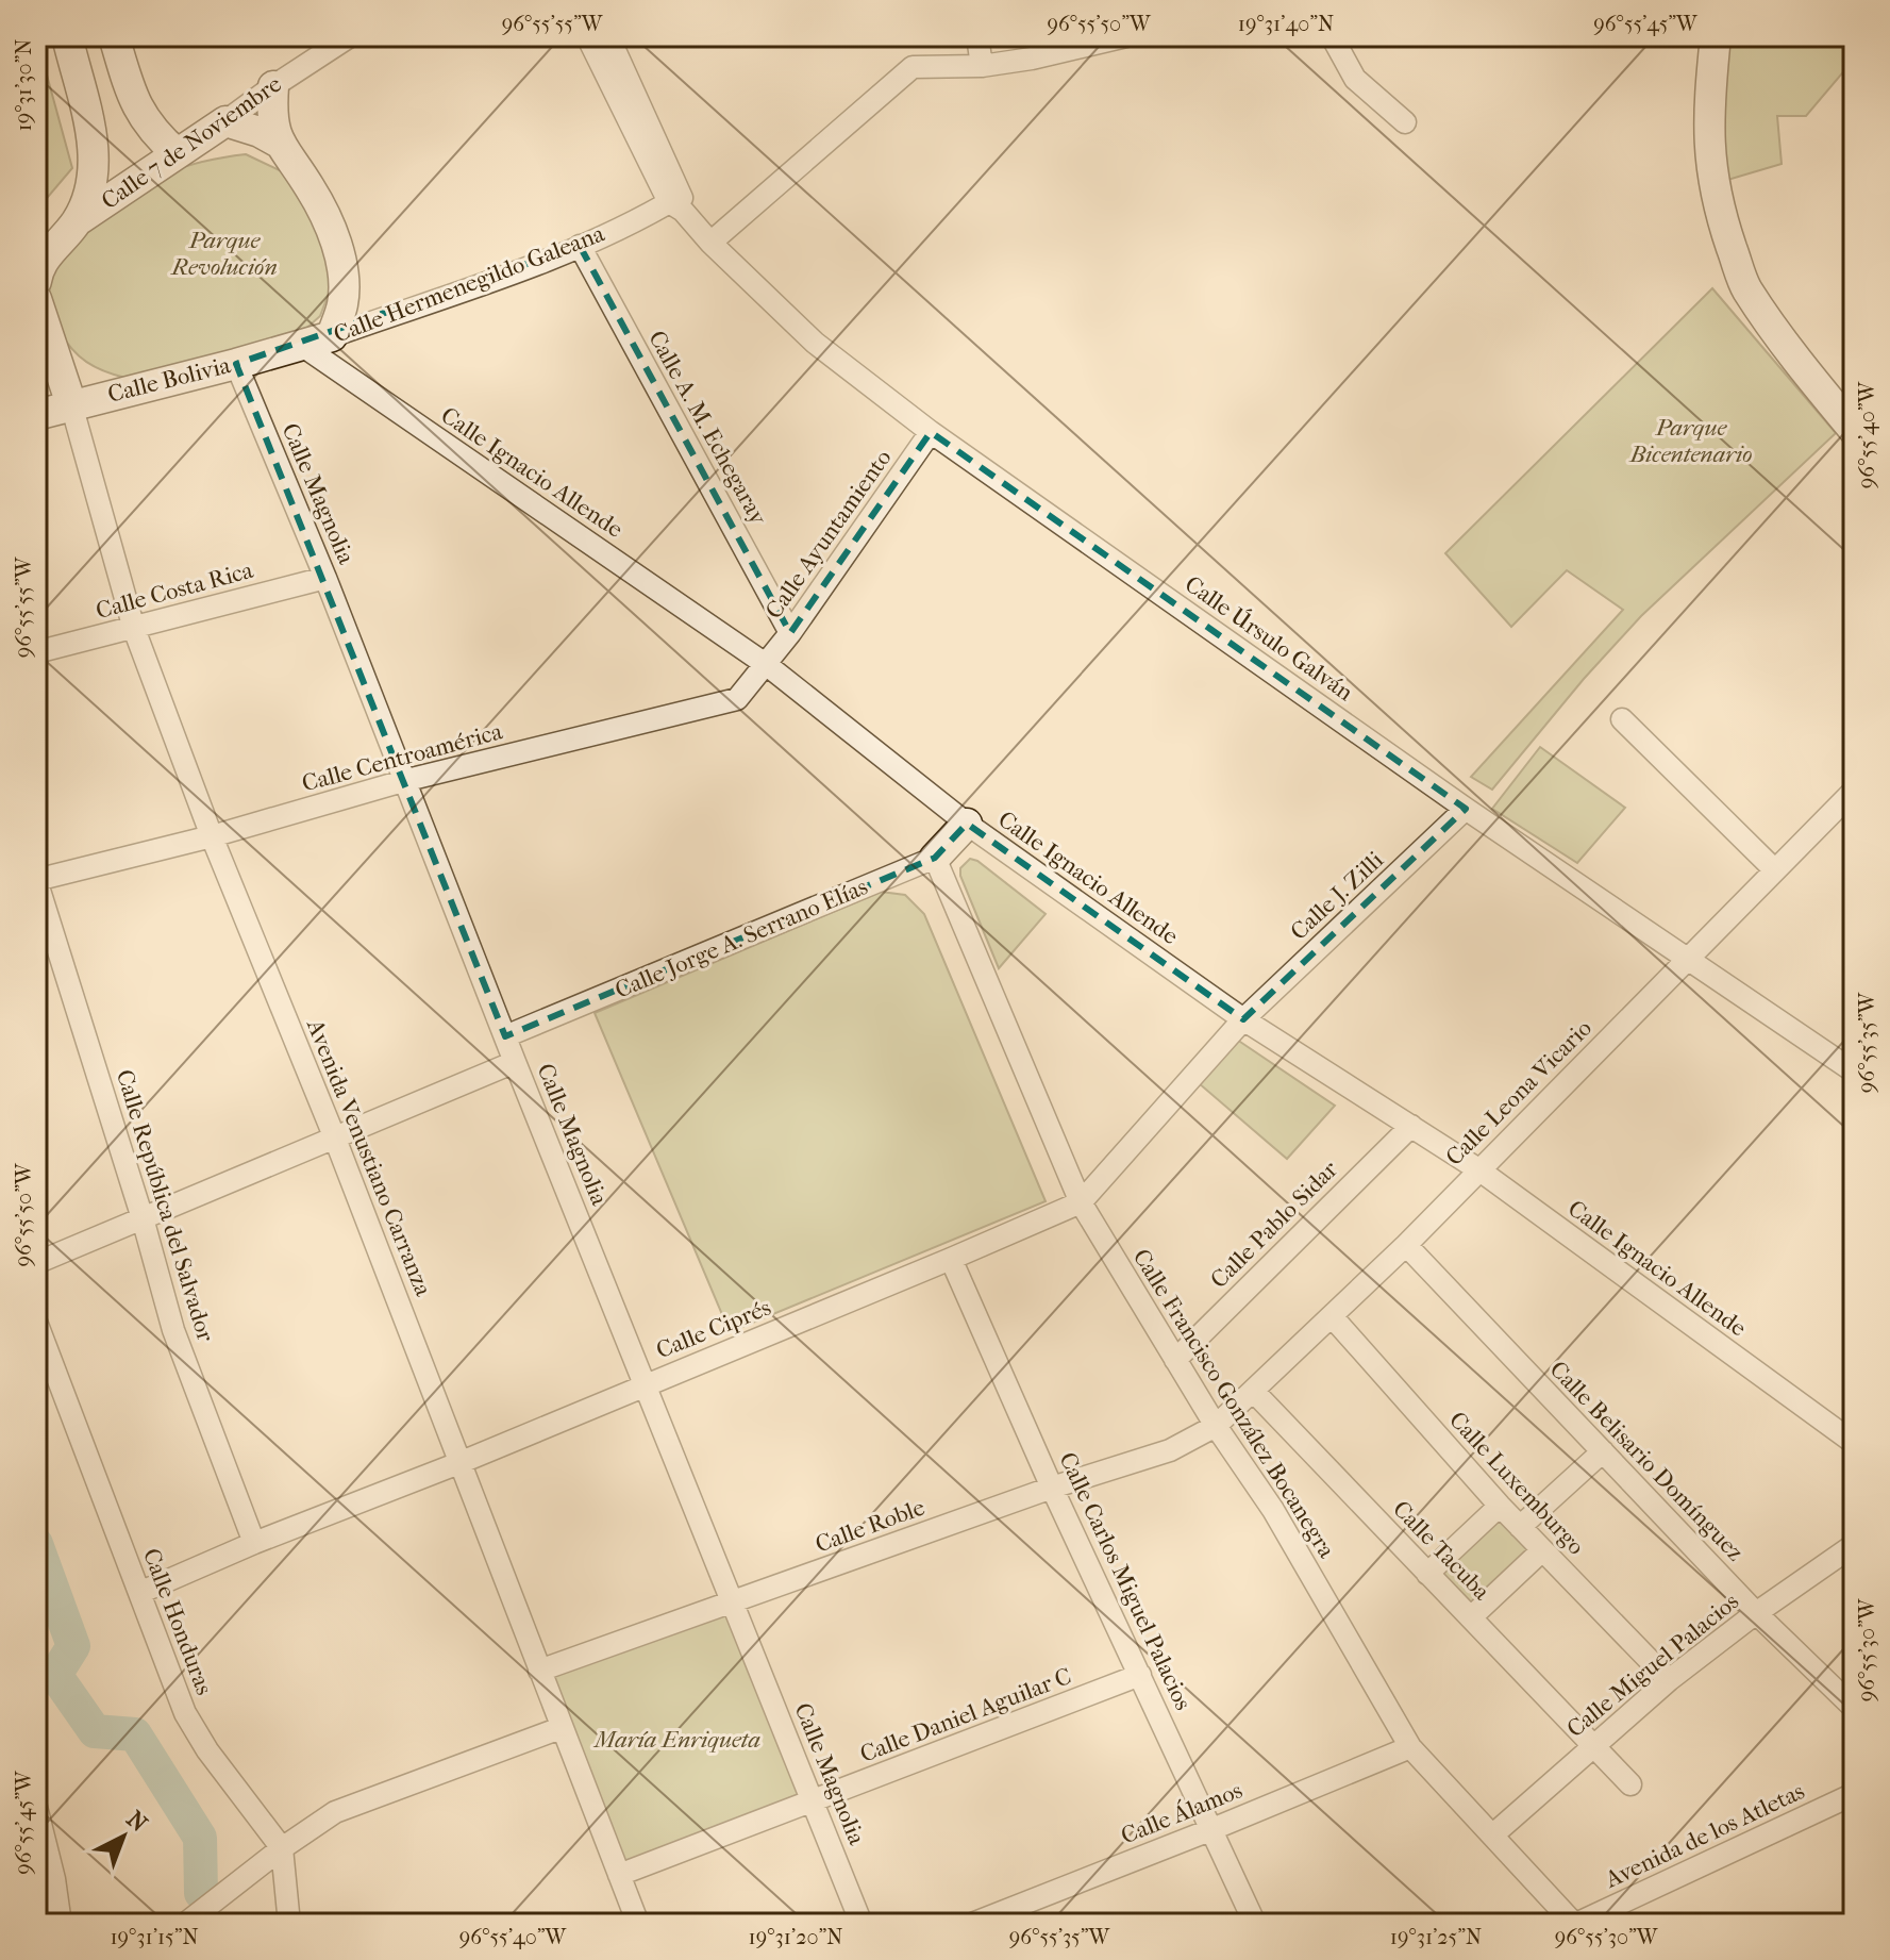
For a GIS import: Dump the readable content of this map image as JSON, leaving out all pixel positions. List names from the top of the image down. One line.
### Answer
{"streets":{"main road":["Calle 7 de Noviembre","Calle Hermenegildo Galeana","Calle Bolivia","Calle Jorge A. Serrano Elías"],"street":["Calle A. M. Echegaray","Calle Ignacio Allende","Calle Magnolia","Calle Ayuntamiento","Calle Costa Rica","Calle Úrsulo Galván","Calle Centroamérica","Calle J. Zilli","Calle Leona Vicario","Avenida Venustiano Carranza","Calle República del Salvador","Calle Pablo Sidar","Calle Ciprés","Calle Francisco González Bocanegra","Calle Belisario Domínguez","Calle Luxemburgo","Calle Roble","Calle Tacuba","Calle Carlos Miguel Palacios","Calle Honduras","Calle Miguel Palacios","Calle Daniel Aguilar C","Calle Álamos","Avenida de los Atletas"]},"crossings":[["Calle Hermenegildo Galeana","Calle Bolivia"],["Calle Hermenegildo Galeana","Calle A. M. Echegaray"],["Calle Hermenegildo Galeana","Calle Ignacio Allende"],["Calle Hermenegildo Galeana","Calle Úrsulo Galván"],["Calle Bolivia","Calle Ignacio Allende"],["Calle Bolivia","Calle Magnolia"],["Calle Bolivia","Avenida Venustiano Carranza"],["Calle A. M. Echegaray","Calle Ayuntamiento"],["Calle Ignacio Allende","Calle Ayuntamiento"],["Calle Ignacio Allende","Calle Centroamérica"],["Calle Ignacio Allende","Calle J. Zilli"],["Calle Ignacio Allende","Calle Jorge A. Serrano Elías"],["Calle Ignacio Allende","Calle Leona Vicario"],["Calle Ignacio Allende","Calle Pablo Sidar"],["Calle Ignacio Allende","Calle Ciprés"],["Calle Magnolia","Calle Costa Rica"],["Calle Magnolia","Calle Centroamérica"],["Calle Magnolia","Calle Jorge A. Serrano Elías"],["Calle Magnolia","Calle Ciprés"],["Calle Magnolia","Calle Roble"],["Calle Magnolia","Calle Daniel Aguilar C"],["Calle Ayuntamiento","Calle Úrsulo Galván"],["Calle Ayuntamiento","Calle Centroamérica"],["Calle Costa Rica","Avenida Venustiano Carranza"],["Calle Úrsulo Galván","Calle J. Zilli"],["Calle Úrsulo Galván","Calle Leona Vicario"],["Calle Centroamérica","Avenida Venustiano Carranza"],["Calle Centroamérica","Calle República del Salvador"],["Calle J. Zilli","Calle Ciprés"],["Calle Jorge A. Serrano Elías","Calle Francisco González Bocanegra"],["Calle Leona Vicario","Calle Francisco González Bocanegra"],["Calle Leona Vicario","Calle Belisario Domínguez"],["Calle Leona Vicario","Calle Luxemburgo"],["Calle Leona Vicario","Calle Roble"],["Calle Leona Vicario","Calle Tacuba"],["Avenida Venustiano Carranza","Calle Ciprés"],["Avenida Venustiano Carranza","Calle Roble"],["Avenida Venustiano Carranza","Calle Daniel Aguilar C"],["Calle República del Salvador","Calle Ciprés"],["Calle Pablo Sidar","Calle Francisco González Bocanegra"],["Calle Ciprés","Calle Francisco González Bocanegra"],["Calle Ciprés","Calle Carlos Miguel Palacios"],["Calle Ciprés","Calle Honduras"],["Calle Francisco González Bocanegra","Calle Roble"],["Calle Francisco González Bocanegra","Calle Miguel Palacios"],["Calle Francisco González Bocanegra","Calle Álamos"],["Calle Francisco González Bocanegra","Avenida de los Atletas"],["Calle Belisario Domínguez","Calle Miguel Palacios"],["Calle Luxemburgo","Calle Miguel Palacios"],["Calle Roble","Calle Carlos Miguel Palacios"],["Calle Tacuba","Calle Miguel Palacios"],["Calle Carlos Miguel Palacios","Calle Daniel Aguilar C"],["Calle Carlos Miguel Palacios","Calle Álamos"]],"parks":["Parque Revolución","Parque Bicentenario","María Enriqueta"],"north":"top right","coordinates":["96°55'55\"W","96°55'50\"W","19°31'40\"N","96°55'45\"W","19°31'30\"N","96°55'40\"W","96°55'35\"W","96°55'30\"W","19°31'15\"N","19°31'20\"N","19°31'25\"N"]}
